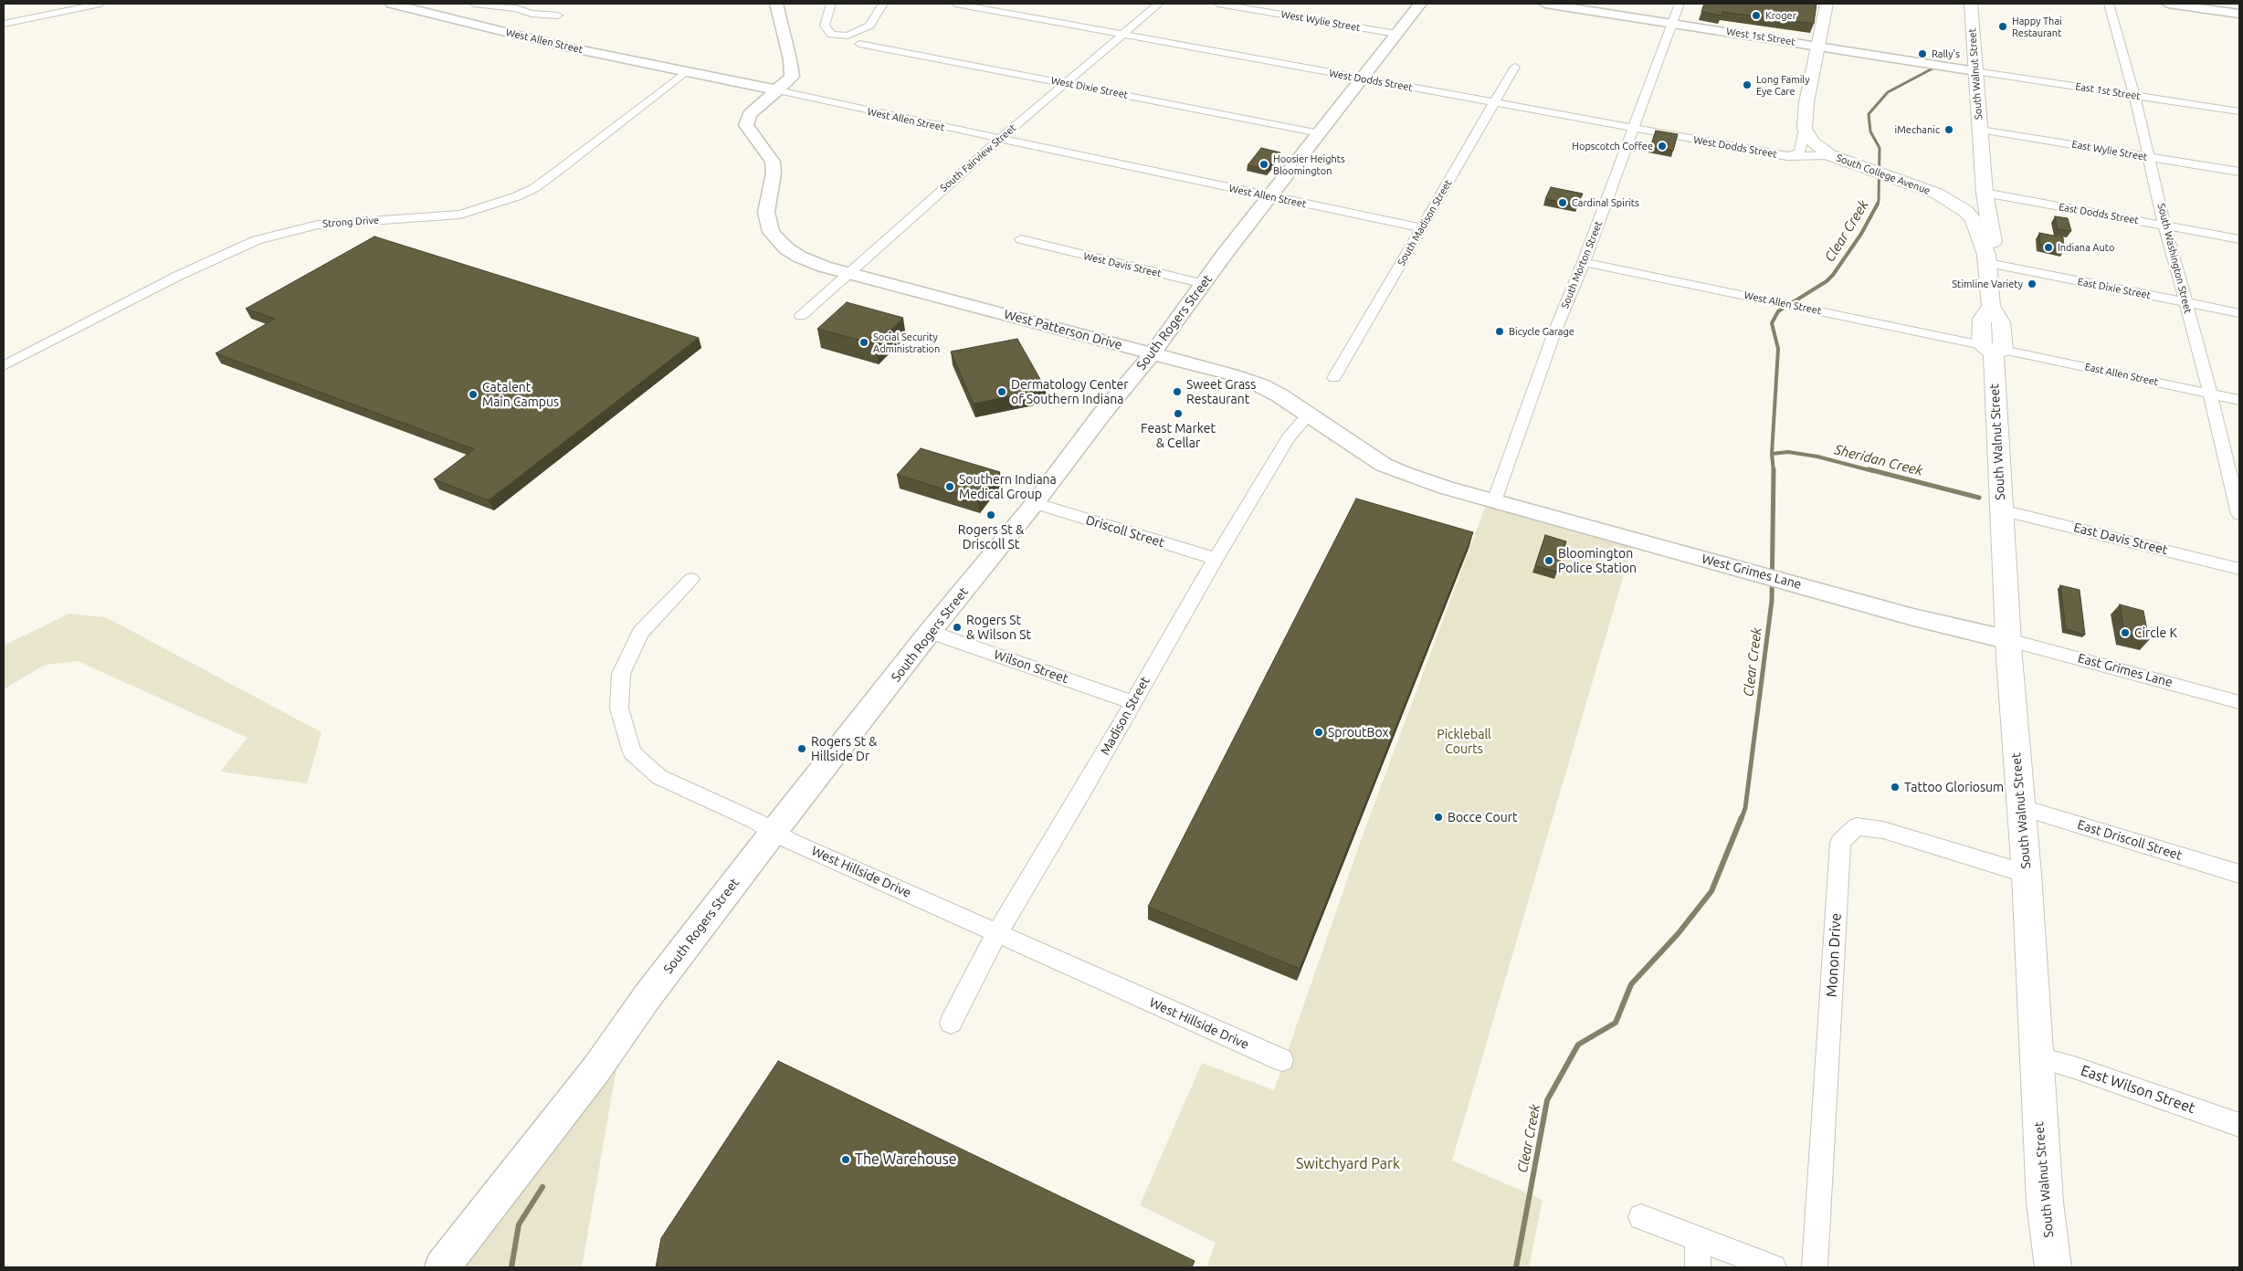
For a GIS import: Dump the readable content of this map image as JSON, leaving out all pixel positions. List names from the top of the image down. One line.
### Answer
{"streets":{"main road":["South Walnut Street","South College Avenue"],"street":["West Wylie Street","West 1st Street","West Allen Street","West Dodds Street","West Dixie Street","East 1st Street","East Wylie Street","South Fairview Street","East Dodds Street","Strong Drive","South Madison Street","South Washington Street","West Davis Street","South Morton Street","East Dixie Street","South Rogers Street","West Patterson Drive","East Allen Street","Driscoll Street","East Davis Street","West Grimes Lane","Wilson Street","East Grimes Lane","Madison Street","East Driscoll Street","West Hillside Drive","Monon Drive","East Wilson Street"]},"crossings":[["West Wylie Street","South Rogers Street"],["West 1st Street","South Walnut Street"],["West 1st Street","East 1st Street"],["West 1st Street","South Morton Street"],["West Allen Street","South Walnut Street"],["West Allen Street","South Fairview Street"],["West Allen Street","Strong Drive"],["West Allen Street","South Madison Street"],["West Allen Street","South Morton Street"],["West Allen Street","South Rogers Street"],["West Allen Street","West Patterson Drive"],["West Allen Street","East Allen Street"],["South Walnut Street","East 1st Street"],["South Walnut Street","East Wylie Street"],["South Walnut Street","South College Avenue"],["South Walnut Street","East Dodds Street"],["South Walnut Street","East Dixie Street"],["South Walnut Street","East Allen Street"],["South Walnut Street","East Davis Street"],["South Walnut Street","West Grimes Lane"],["South Walnut Street","East Grimes Lane"],["South Walnut Street","East Driscoll Street"],["South Walnut Street","Monon Drive"],["South Walnut Street","East Wilson Street"],["West Dodds Street","South Fairview Street"],["West Dodds Street","South College Avenue"],["West Dodds Street","South Madison Street"],["West Dodds Street","South Morton Street"],["West Dodds Street","South Rogers Street"],["West Dixie Street","South Fairview Street"],["West Dixie Street","South Rogers Street"],["East 1st Street","South Washington Street"],["East Wylie Street","South Washington Street"],["South Fairview Street","West Patterson Drive"],["South College Avenue","East Dixie Street"],["East Dodds Street","South Washington Street"],["South Washington Street","East Dixie Street"],["South Washington Street","East Allen Street"],["West Davis Street","South Rogers Street"],["South Morton Street","West Patterson Drive"],["South Morton Street","West Grimes Lane"],["South Rogers Street","West Patterson Drive"],["South Rogers Street","Driscoll Street"],["South Rogers Street","Wilson Street"],["South Rogers Street","West Hillside Drive"],["West Patterson Drive","West Grimes Lane"],["West Patterson Drive","Madison Street"],["Driscoll Street","Madison Street"],["West Grimes Lane","East Grimes Lane"],["Wilson Street","Madison Street"],["Madison Street","West Hillside Drive"]],"water":["Clear Creek","Sheridan Creek"],"parks":["Pickleball Courts","Switchyard Park"],"places":["Kroger","Happy Thai Restaurant","Rally's","Long Family Eye Care","iMechanic","Hopscotch Coffee","Hoosier Heights Bloomington","Cardinal Spirits","Indiana Auto","Stimline Variety","Bicycle Garage","Social Security Administration","Dermatology Center of Southern Indiana","Sweet Grass Restaurant","Catalent Main Campus","Feast Market & Cellar","Southern Indiana Medical Group","Rogers St & Driscoll St","Bloomington Police Station","Rogers St & Wilson St","Circle K","SproutBox","Rogers St & Hillside Dr","Tattoo Gloriosum","Bocce Court","The Warehouse"]}
